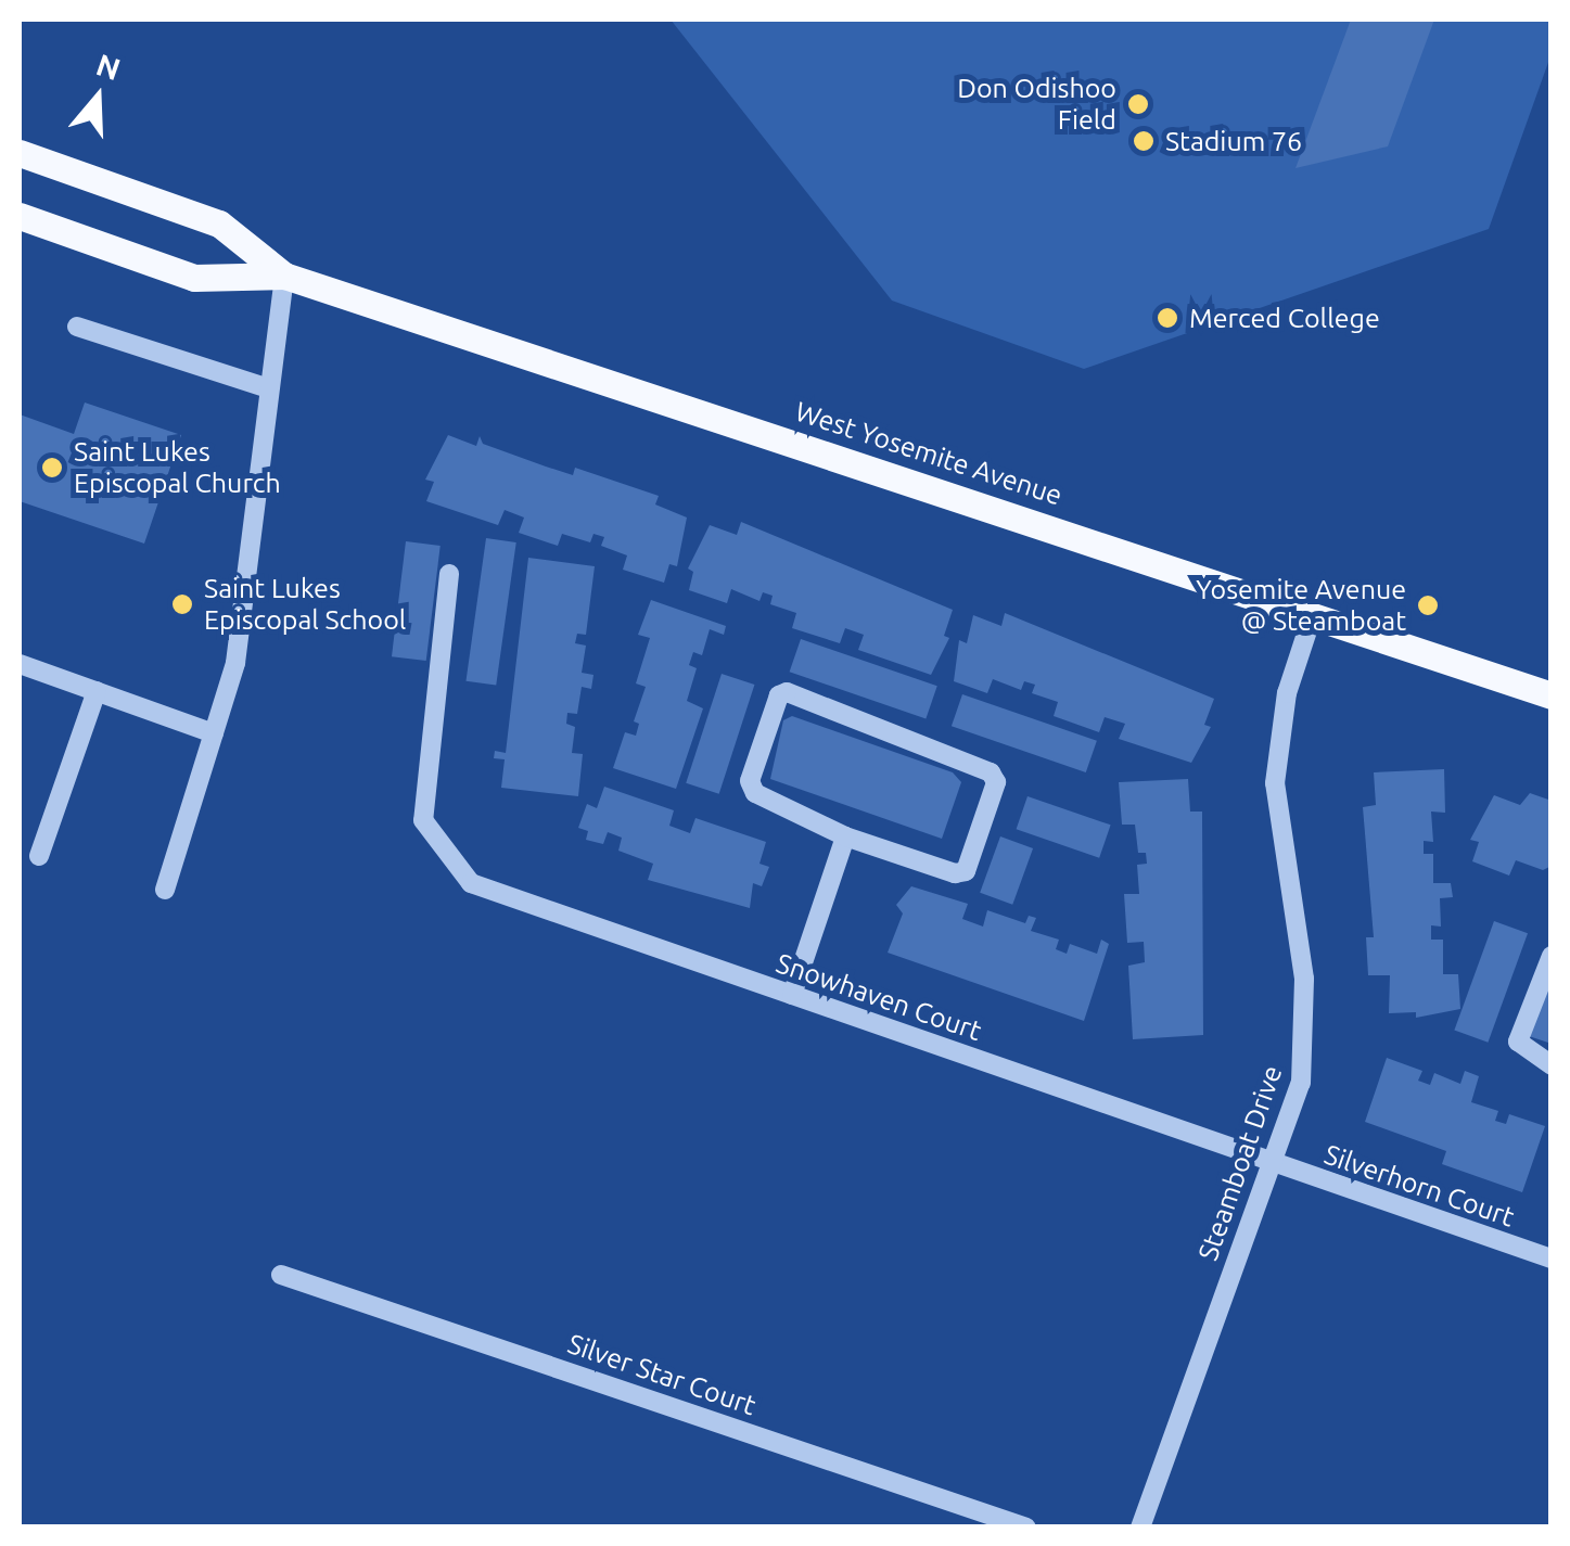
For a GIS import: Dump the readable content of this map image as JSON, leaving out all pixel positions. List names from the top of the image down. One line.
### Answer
{"streets":{"main road":["West Yosemite Avenue"],"street":["Snowhaven Court","Steamboat Drive","Silverhorn Court","Silver Star Court"]},"crossings":[["West Yosemite Avenue","Steamboat Drive"],["Snowhaven Court","Steamboat Drive"],["Snowhaven Court","Silverhorn Court"],["Steamboat Drive","Silverhorn Court"]],"places":["Don Odishoo Field","Stadium 76","Merced College","Saint Lukes Episcopal Church","Saint Lukes Episcopal School","Yosemite Avenue @ Steamboat"],"north":"top"}
